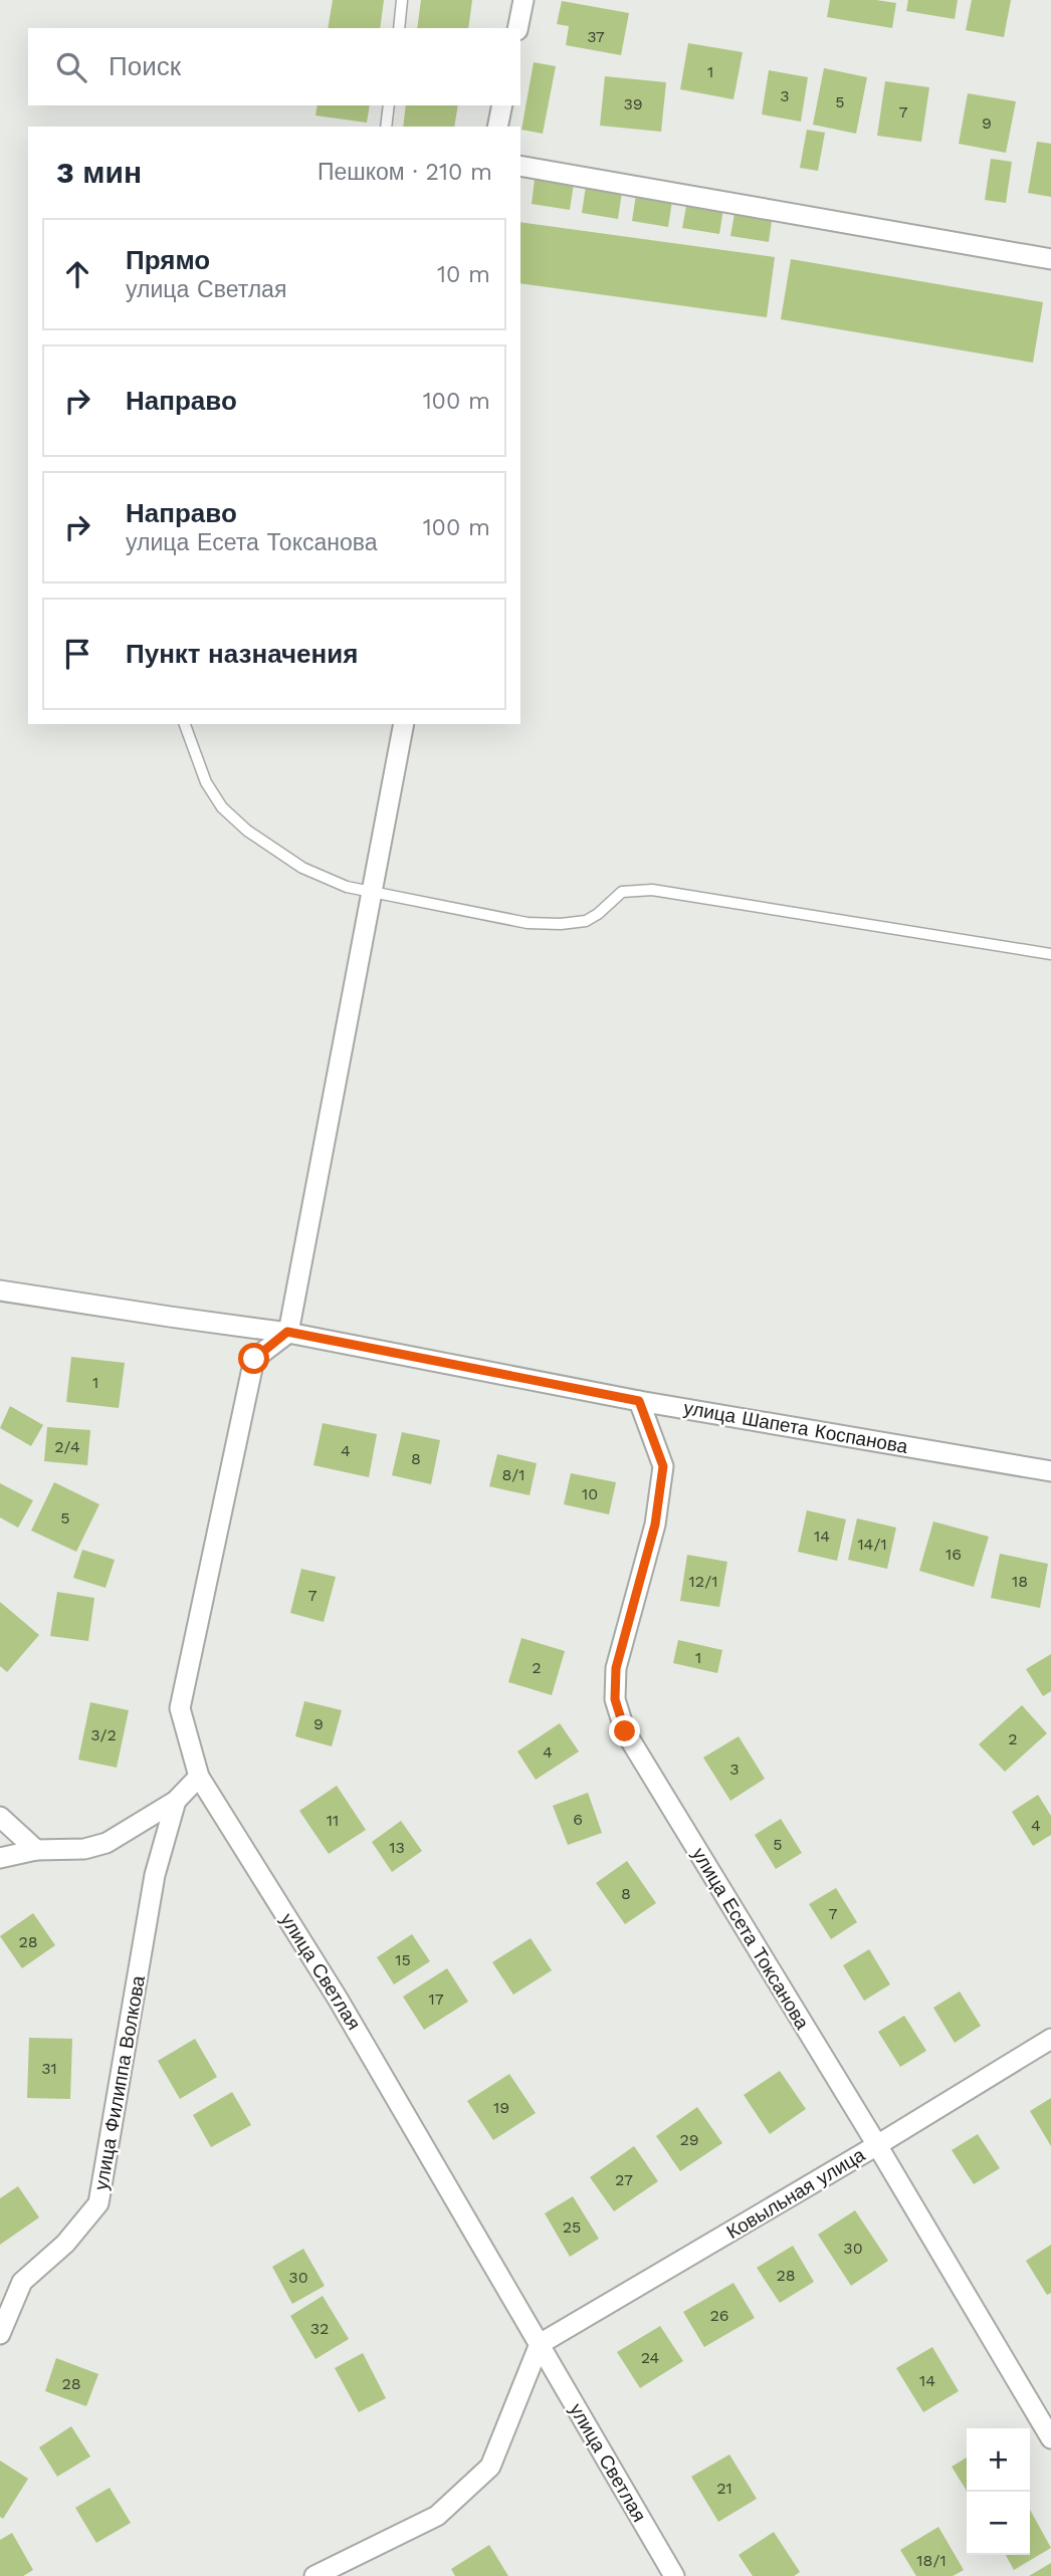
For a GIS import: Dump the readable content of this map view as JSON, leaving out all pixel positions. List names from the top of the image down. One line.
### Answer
{"streets":{"street":["улица Шапета Коспанова","улица Есета Токсанова","улица Светлая","улица Филиппа Волкова","Ковыльная улица"]},"crossings":[["улица Шапета Коспанова","улица Есета Токсанова"],["улица Шапета Коспанова","улица Светлая"],["улица Есета Токсанова","Ковыльная улица"],["улица Светлая","Ковыльная улица"]],"house_numbers":["37","1","3","5","39","7","9","1","2/4","4","8","8/1","10","5","14","14/1","16","12/1","18","7","1","2","9","3/2","2","4","3","6","11","4","5","13","8","7","28","15","17","31","19","29","27","25","30","28","30","26","32","24","14","28","21","18/1"],"page":{"search":"Поиск","heading":["3 мин","Пешком · 210 m"],"list":[["Прямо","улица Светлая","10 m"],["Направо","100 m"],["Направо","улица Есета Токсанова","100 m"],"Пункт назначения"],"map_buttons":["+","−"]}}
